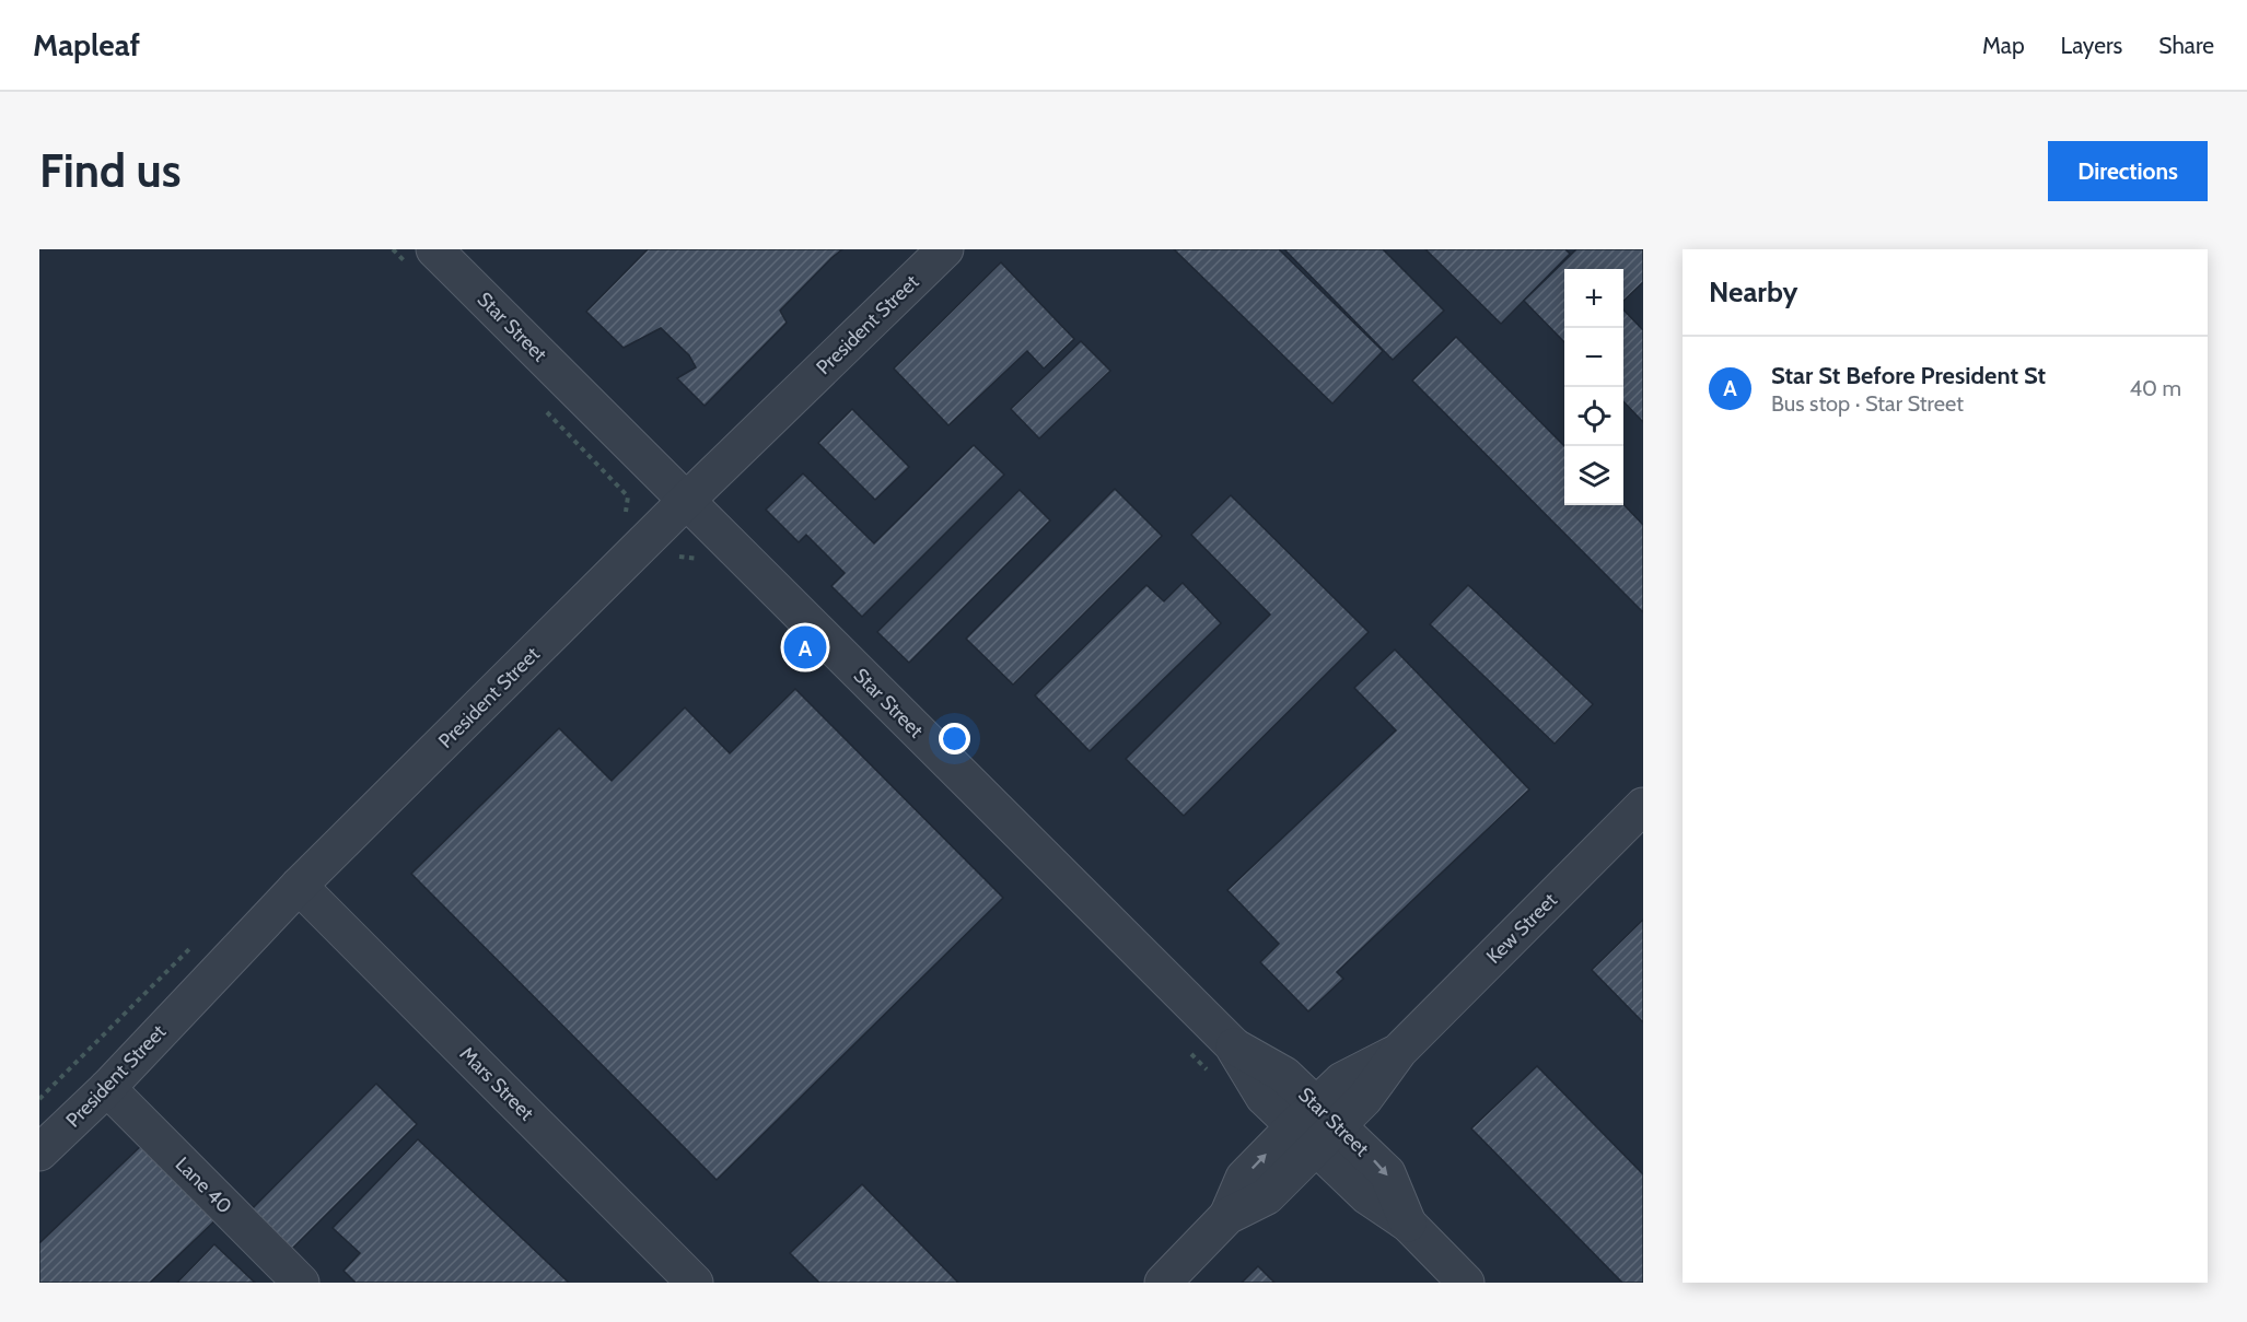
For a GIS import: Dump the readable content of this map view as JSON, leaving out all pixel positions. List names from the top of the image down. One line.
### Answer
{"streets":{"street":["President Street","Star Street","Kew Street","Mars Street","Lane 40"]},"crossings":[["President Street","Star Street"],["President Street","Mars Street"],["President Street","Lane 40"],["Star Street","Kew Street"]],"page":{"header":"Mapleaf","nav":["Map","Layers","Share"],"buttons":"Directions","title":"Find us","heading":"Nearby","map_buttons":["+","−"],"list":[{"mark":"A","name":"Star St Before President St","note":"Bus stop · Star Street","value":"40 m"}],"pins":"A"}}
